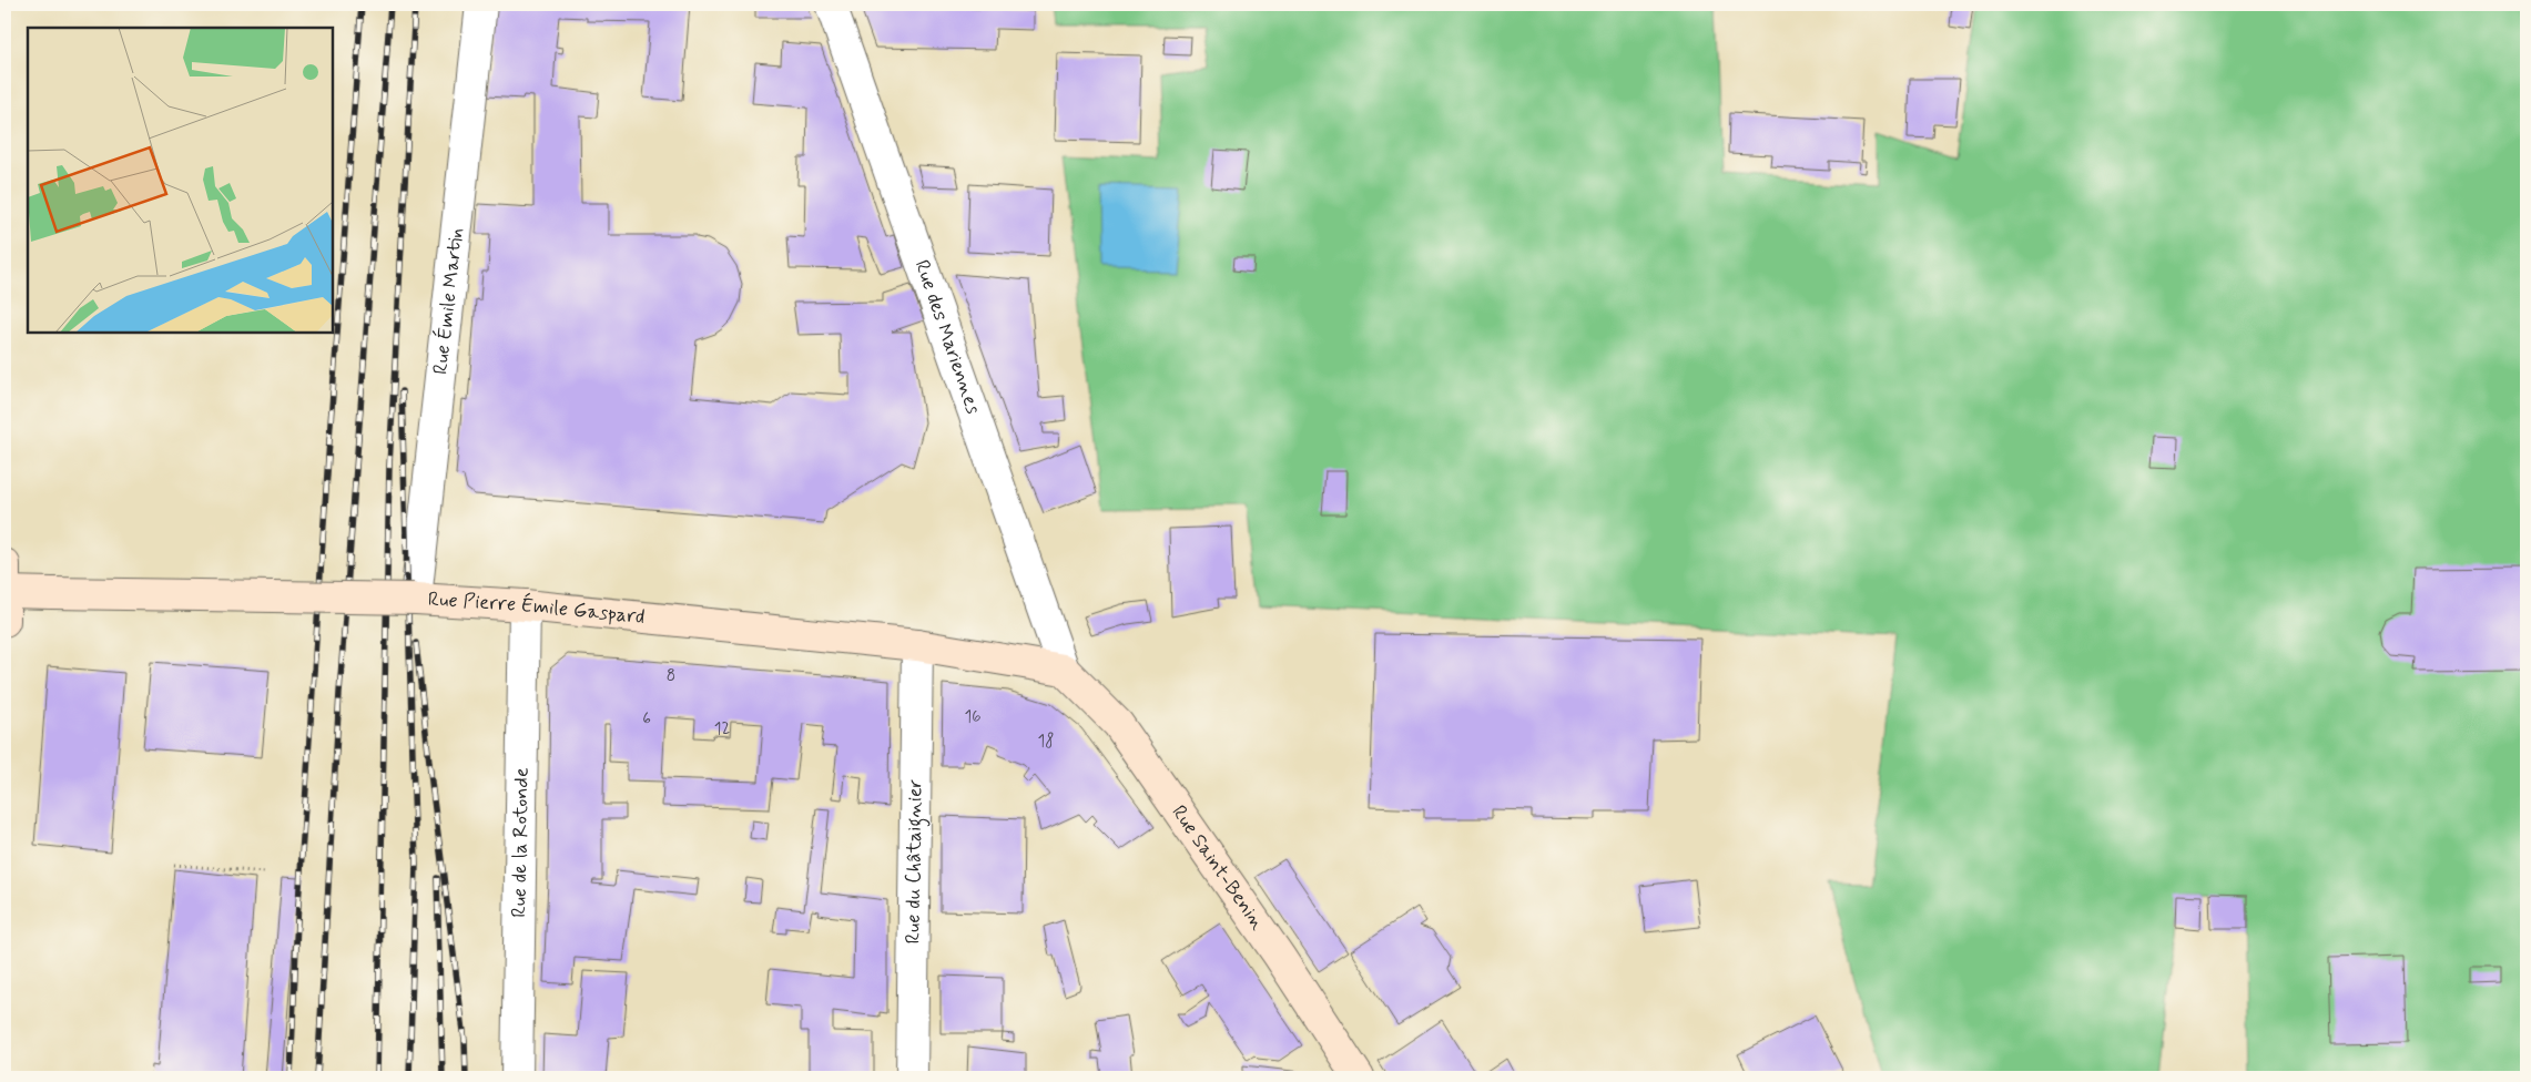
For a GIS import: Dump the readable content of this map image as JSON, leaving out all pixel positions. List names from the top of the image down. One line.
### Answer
{"streets":{"main road":["Rue Pierre Émile Gaspard","Rue Saint-Benin"],"street":["Rue Émile Martin","Rue des Mariennes","Rue de la Rotonde","Rue du Châtaignier"]},"crossings":[["Rue Émile Martin","Rue Pierre Émile Gaspard"],["Rue des Mariennes","Rue Pierre Émile Gaspard"],["Rue des Mariennes","Rue Saint-Benin"],["Rue Pierre Émile Gaspard","Rue de la Rotonde"],["Rue Pierre Émile Gaspard","Rue du Châtaignier"],["Rue Pierre Émile Gaspard","Rue Saint-Benin"]],"house_numbers":["8","16","6","12","18"]}
